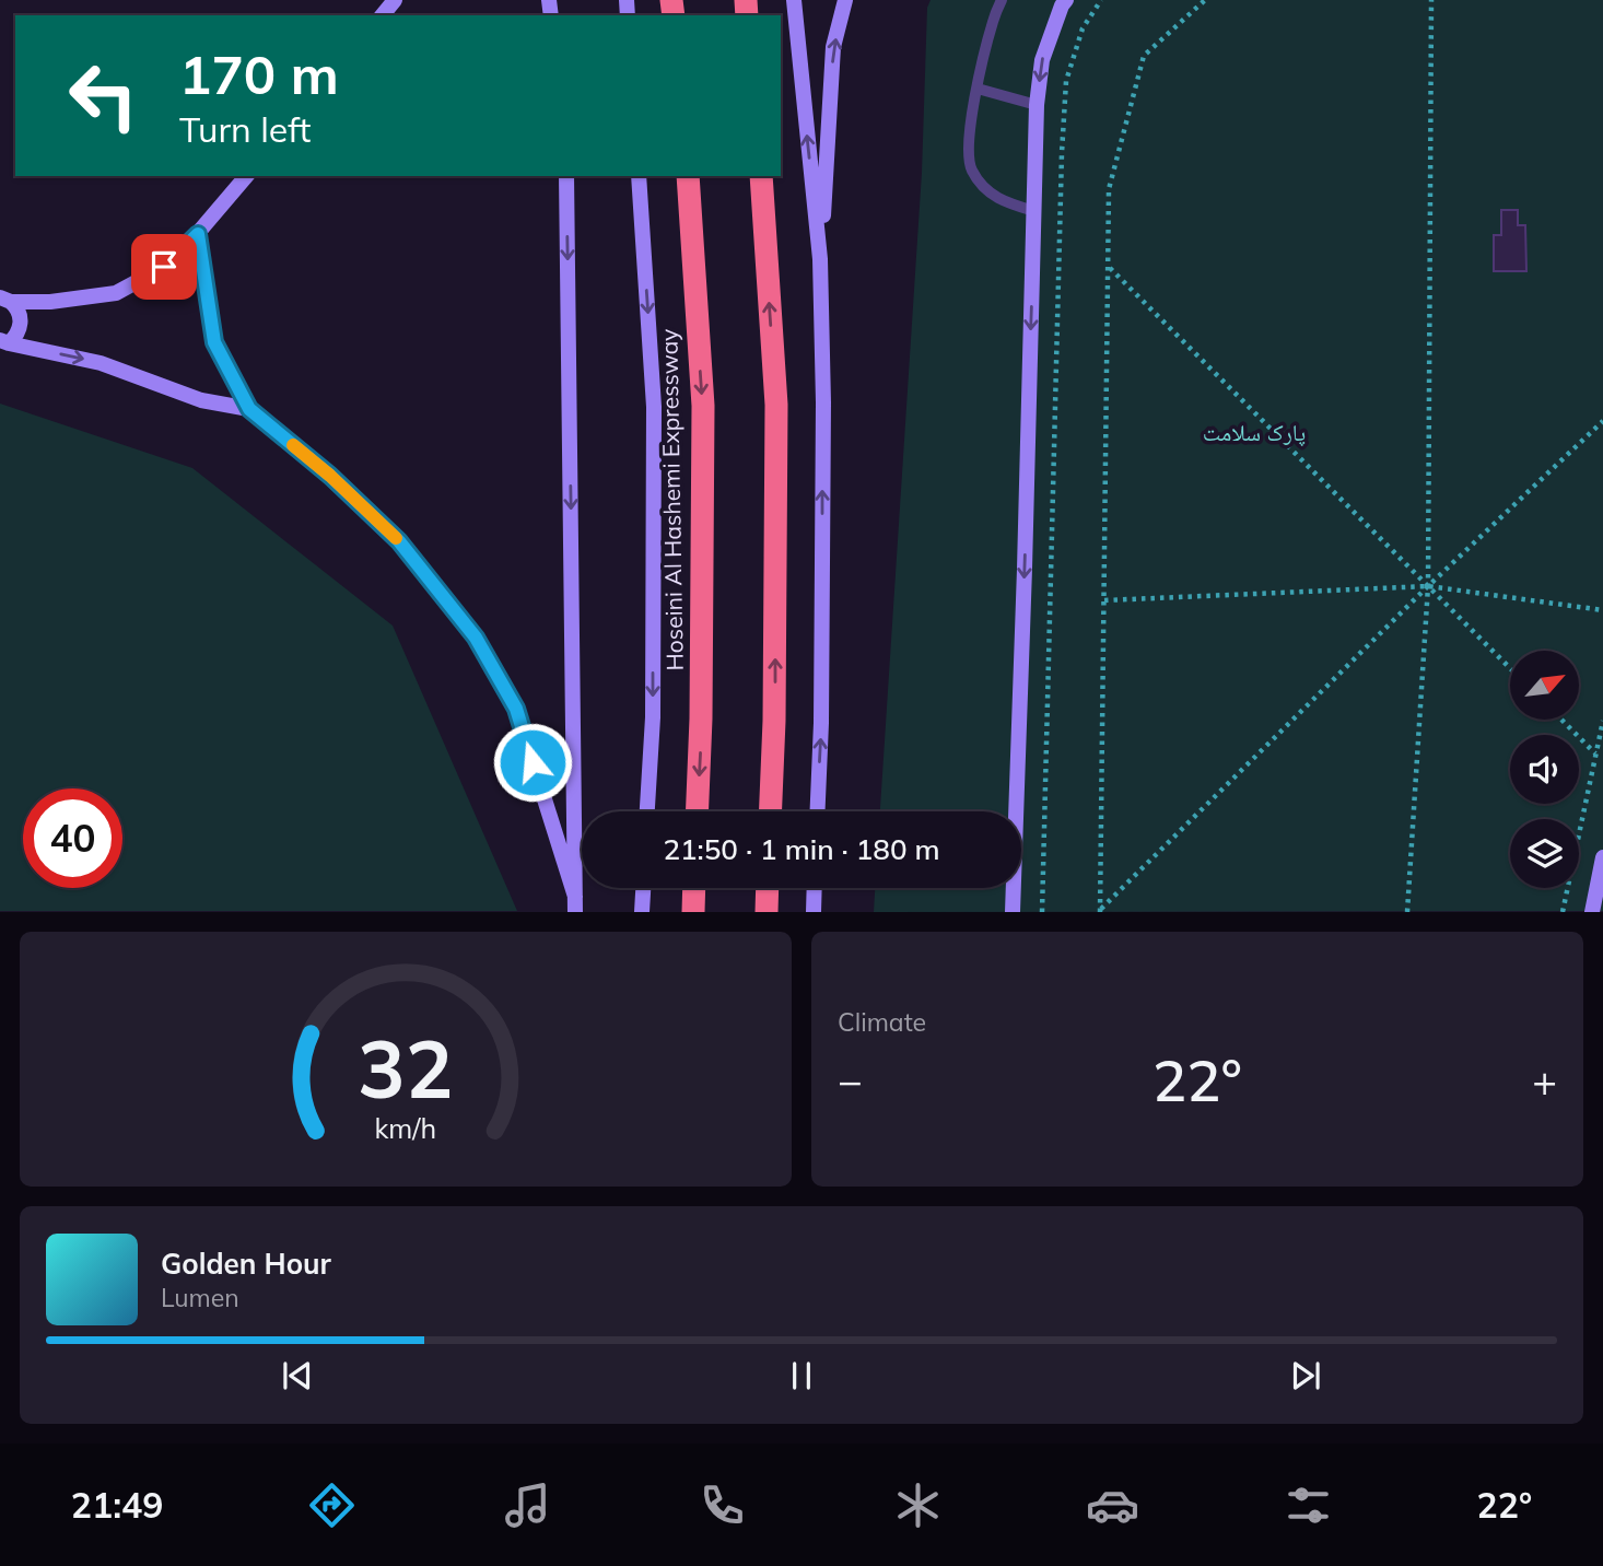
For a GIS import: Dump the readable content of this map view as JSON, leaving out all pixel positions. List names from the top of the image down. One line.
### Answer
{"streets":{"highway":["Hoseini Al Hashemi Expressway"]},"parks":["پارک سلامت"],"north":"top right","page":{"turn":["170 m","Turn left"],"limit":"40","trip":"21:50 · 1 min · 180 m","tile":"Climate","heat":["−","22°","+"],"song":["Golden Hour","Lumen"],"tabs":["21:49","22°"],"gauge":["32","km/h"]}}
